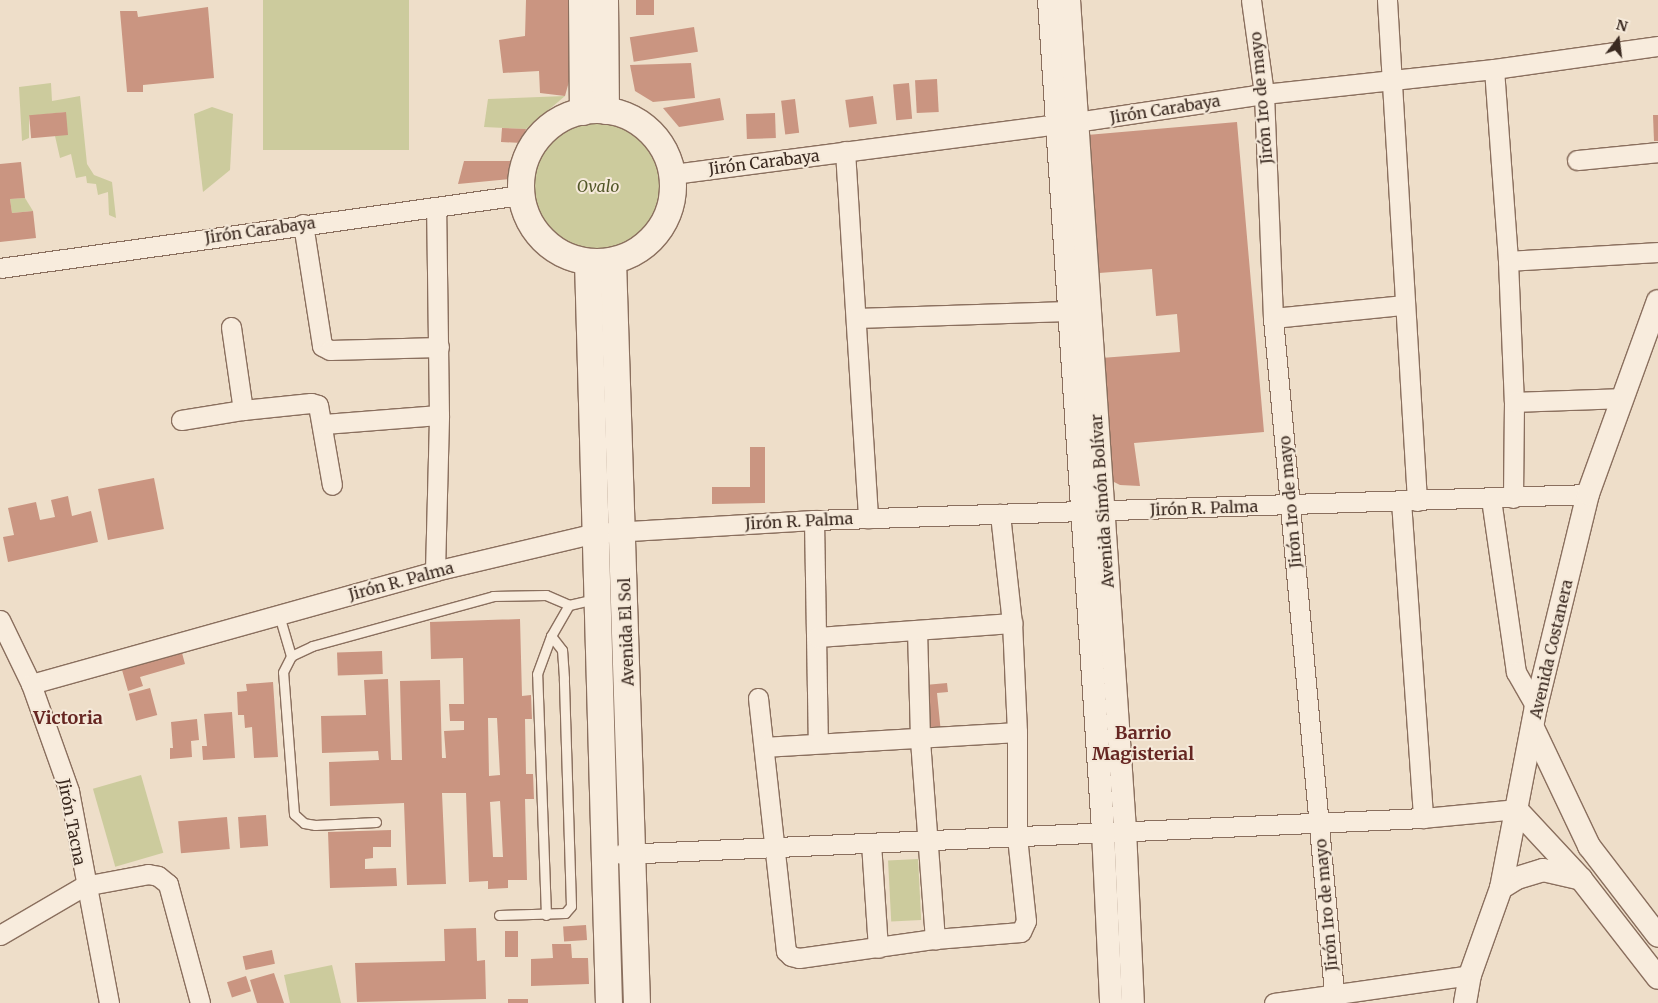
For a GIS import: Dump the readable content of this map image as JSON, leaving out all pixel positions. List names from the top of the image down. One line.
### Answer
{"streets":{"main road":["Avenida El Sol"],"street":["Jirón 1ro de mayo","Jirón Carabaya","Avenida Simón Bolívar","Jirón R. Palma","Avenida Costanera","Jirón Tacna"]},"crossings":[["Jirón 1ro de mayo","Jirón Carabaya"],["Jirón 1ro de mayo","Jirón R. Palma"],["Jirón Carabaya","Avenida Simón Bolívar"],["Jirón Carabaya","Avenida El Sol"],["Avenida Simón Bolívar","Jirón R. Palma"],["Jirón R. Palma","Avenida El Sol"],["Jirón R. Palma","Avenida Costanera"],["Jirón R. Palma","Jirón Tacna"]],"districts":["Victoria","Barrio Magisterial"],"parks":["Ovalo"],"north":"top"}
